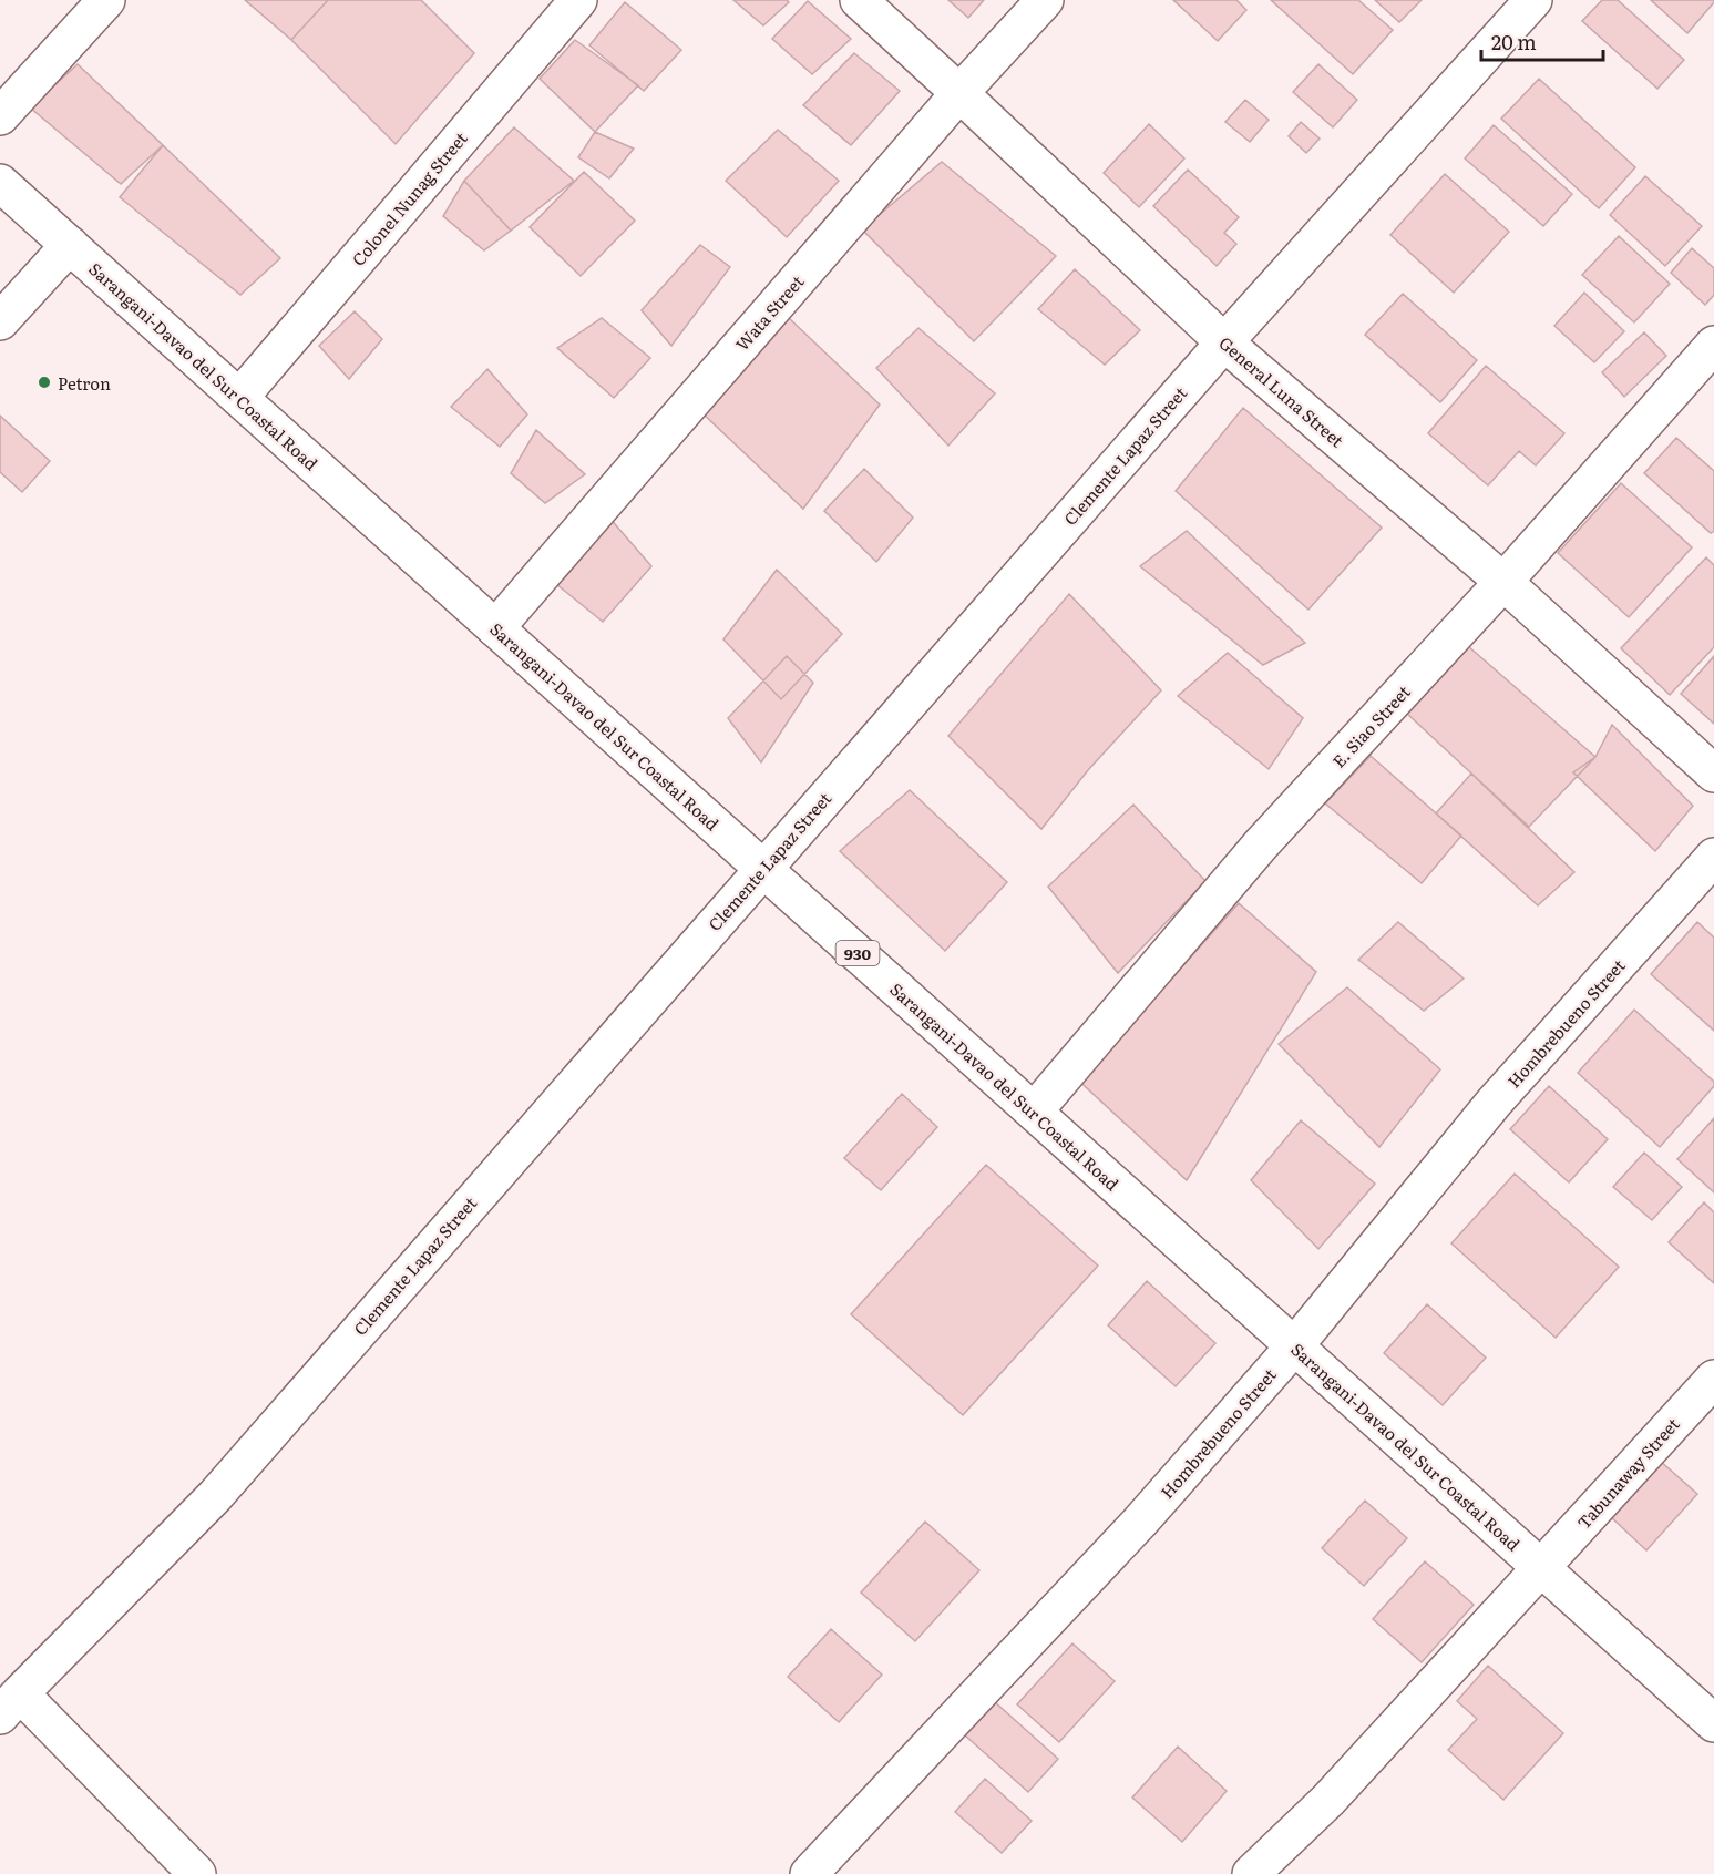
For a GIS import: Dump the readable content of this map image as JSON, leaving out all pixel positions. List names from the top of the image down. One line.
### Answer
{"streets":{"street":["Colonel Nunag Street","Wata Street","Sarangani-Davao del Sur Coastal Road","General Luna Street","Clemente Lapaz Street","E. Siao Street","930","Hombrebueno Street","Tabunaway Street"]},"crossings":[["Colonel Nunag Street","Sarangani-Davao del Sur Coastal Road"],["Wata Street","Sarangani-Davao del Sur Coastal Road"],["Wata Street","General Luna Street"],["Sarangani-Davao del Sur Coastal Road","Clemente Lapaz Street"],["Sarangani-Davao del Sur Coastal Road","E. Siao Street"],["Sarangani-Davao del Sur Coastal Road","Hombrebueno Street"],["Sarangani-Davao del Sur Coastal Road","Tabunaway Street"],["General Luna Street","Clemente Lapaz Street"],["General Luna Street","E. Siao Street"]],"places":["Petron"],"scale_bar":"20 m"}
